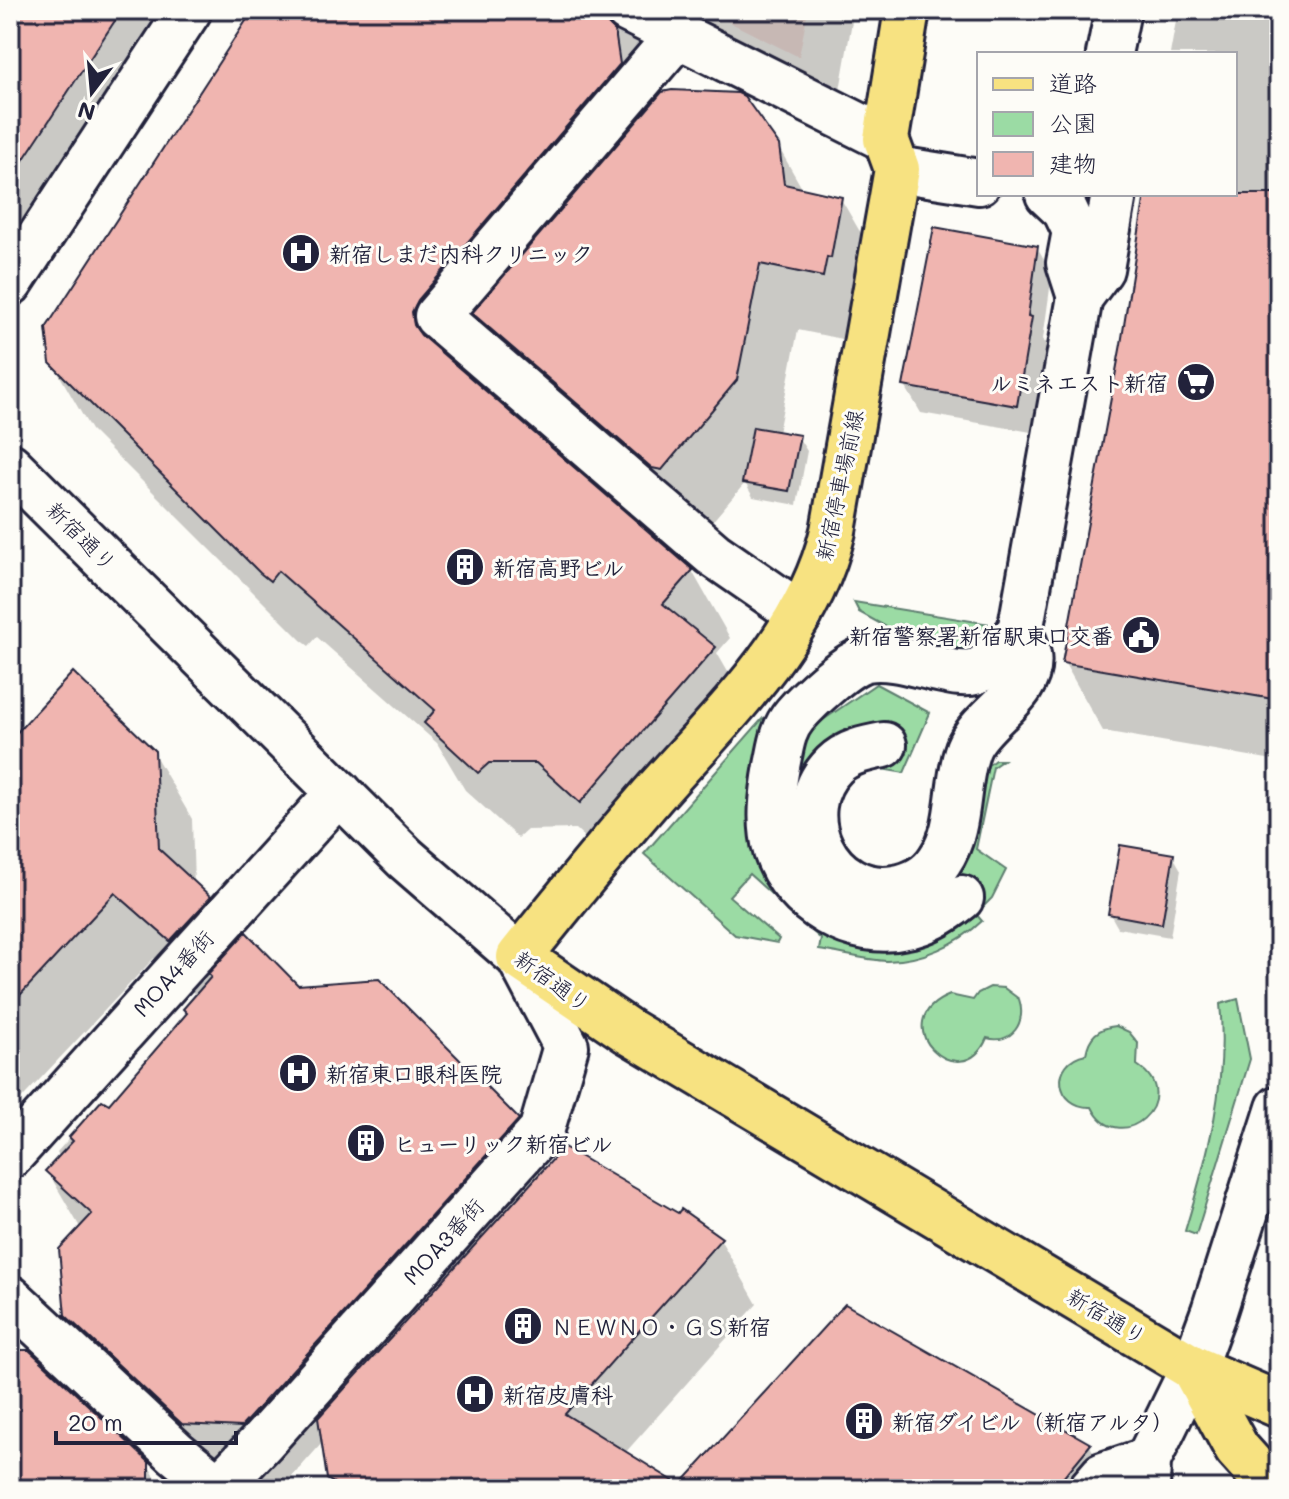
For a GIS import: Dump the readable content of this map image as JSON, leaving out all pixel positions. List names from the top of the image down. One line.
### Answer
{"streets":{"main road":["新宿停車場前線","新宿通り"],"street":["MOA4番街","MOA3番街"]},"crossings":[["新宿停車場前線","新宿通り"],["新宿停車場前線","MOA3番街"],["新宿通り","MOA4番街"],["新宿通り","MOA3番街"]],"places":{"hospital":["新宿しまだ内科クリニック","新宿東口眼科医院","新宿皮膚科"],"supermarket":["ルミネエスト新宿"],"building":["新宿高野ビル","ヒューリック新宿ビル","ＮＥＷＮＯ・ＧＳ新宿","新宿ダイビル（新宿アルタ）"],"public building":["新宿警察署新宿駅東口交番"]},"legend":["道路","公園","建物"],"scale_bar":"20 m","north":"bottom"}
